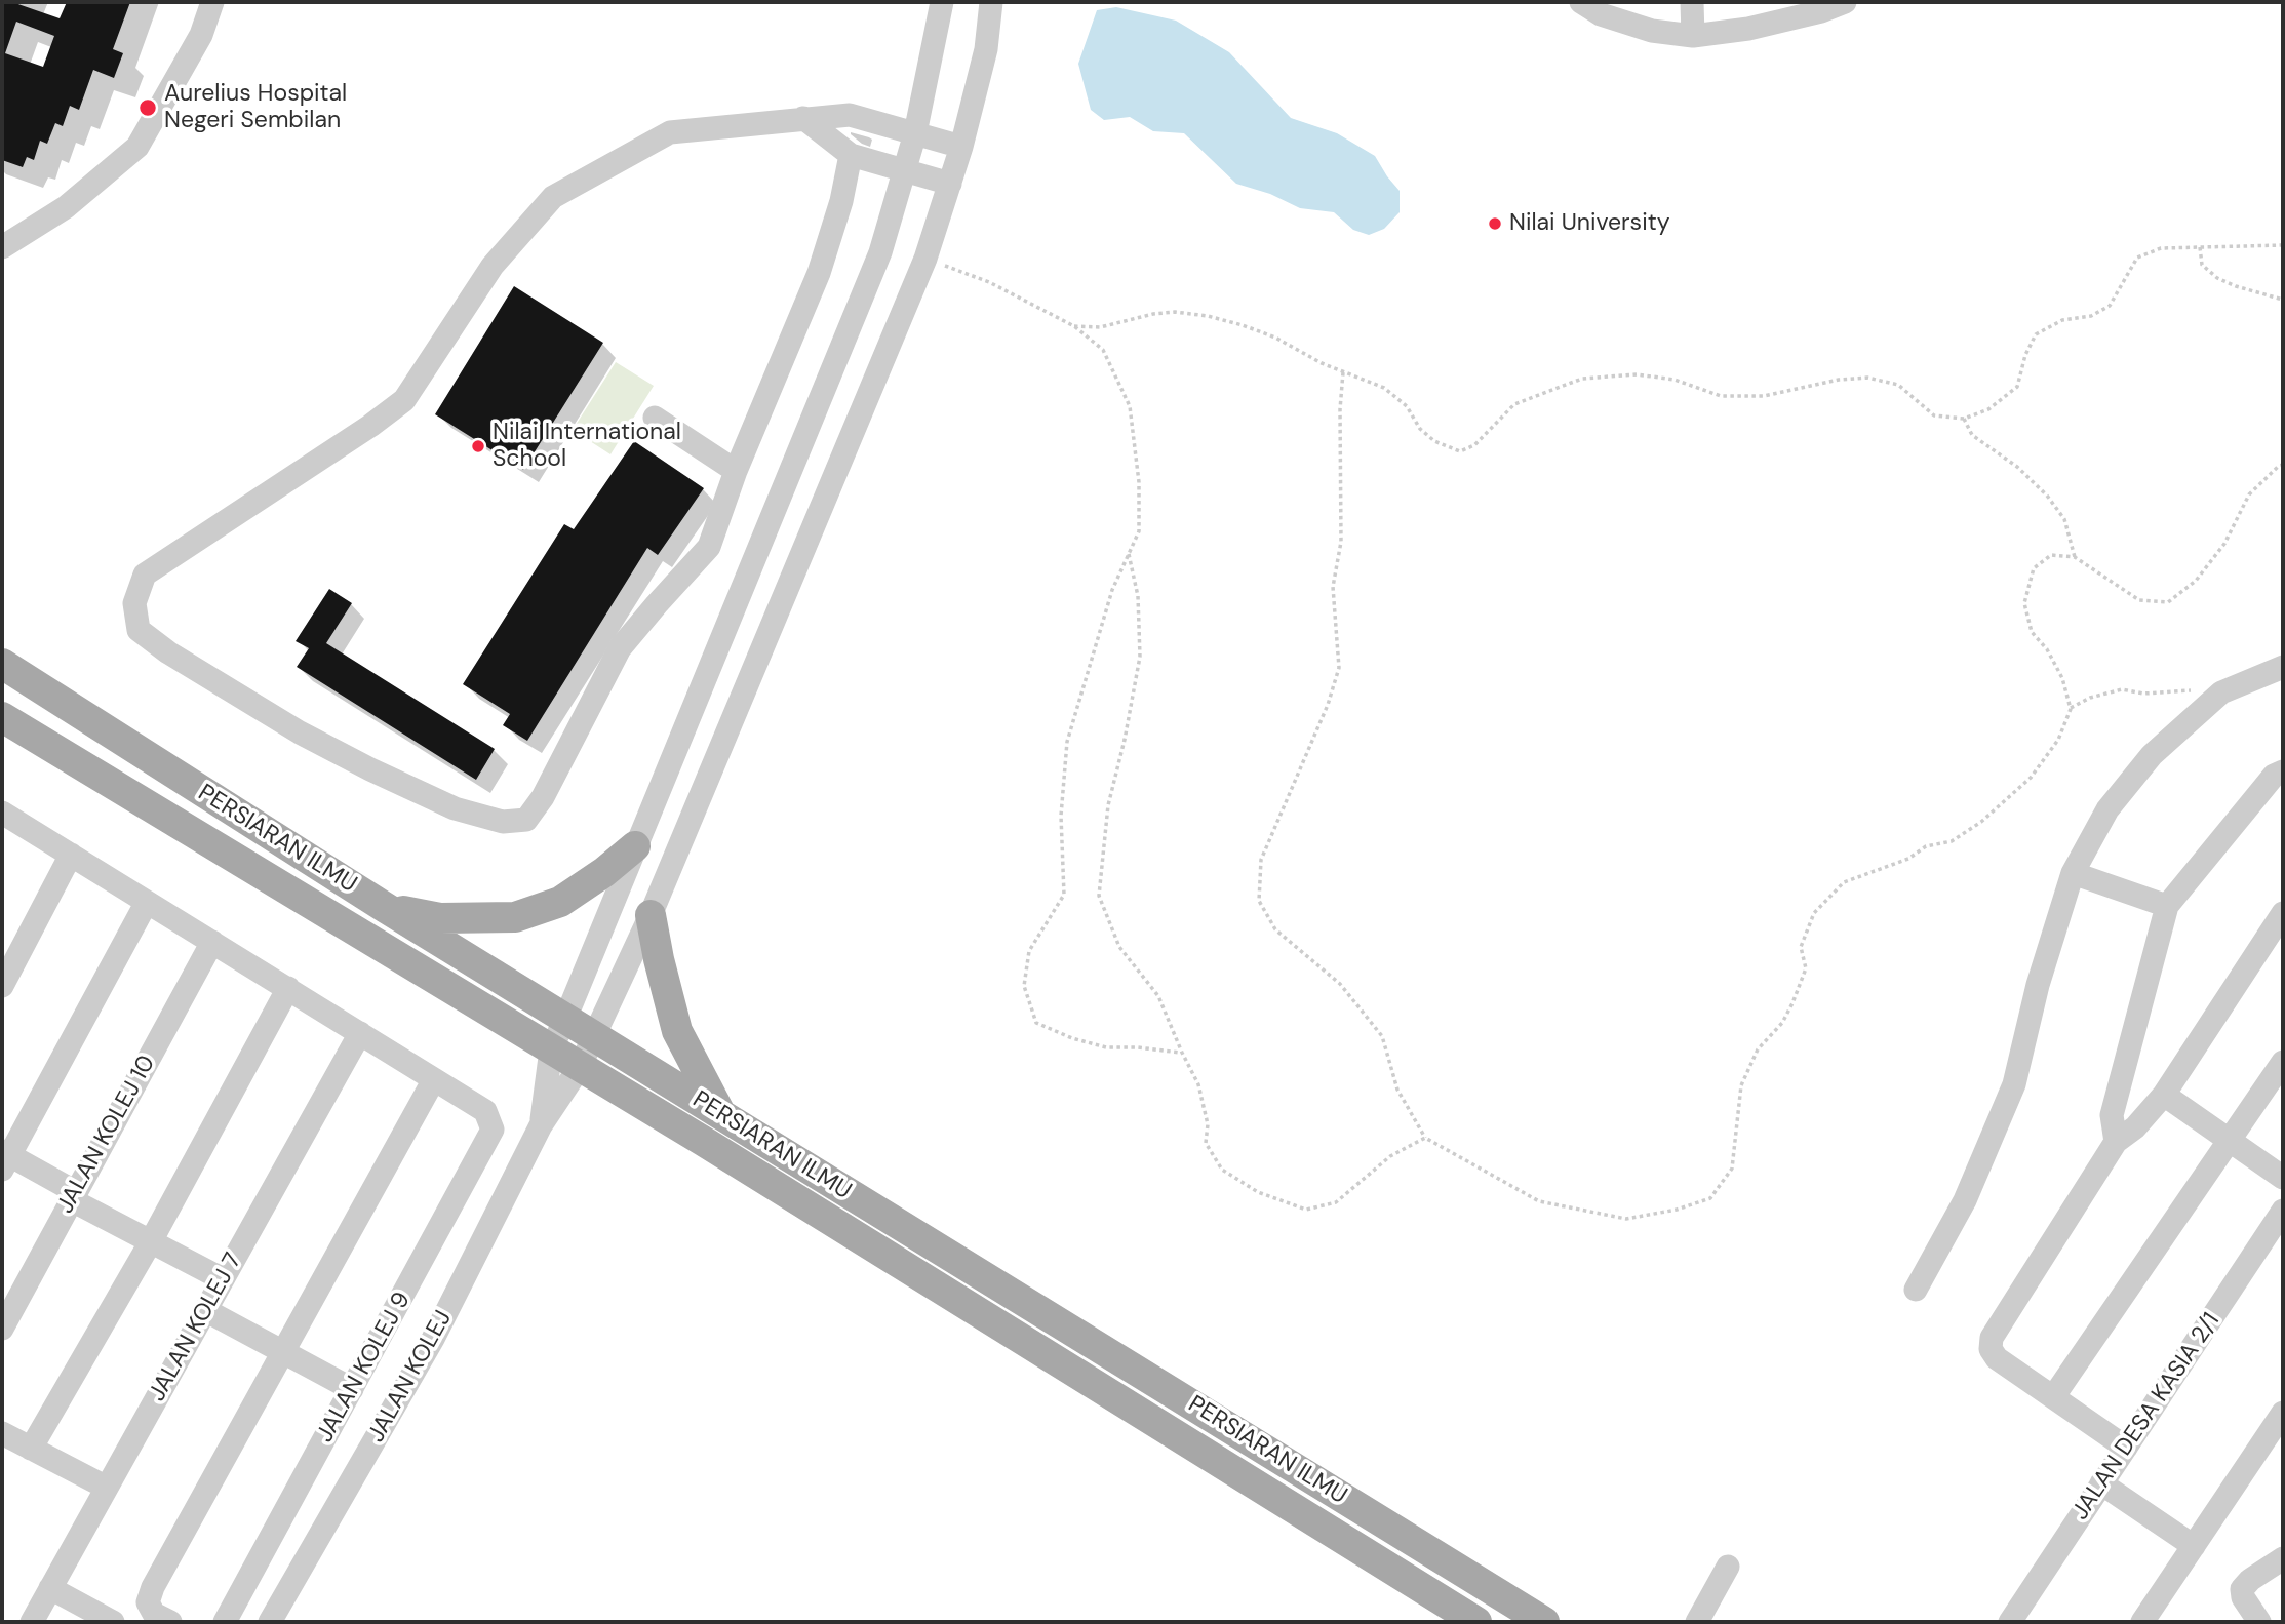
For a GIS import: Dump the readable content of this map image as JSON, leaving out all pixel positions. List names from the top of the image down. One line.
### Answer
{"streets":{"main road":["PERSIARAN ILMU"],"street":["JALAN KOLEJ 10","JALAN KOLEJ 7","JALAN KOLEJ 9","JALAN KOLEJ","JALAN DESA KASIA 2/1"]},"places":["Aurelius Hospital Negeri Sembilan","Nilai University","Nilai International School"]}
